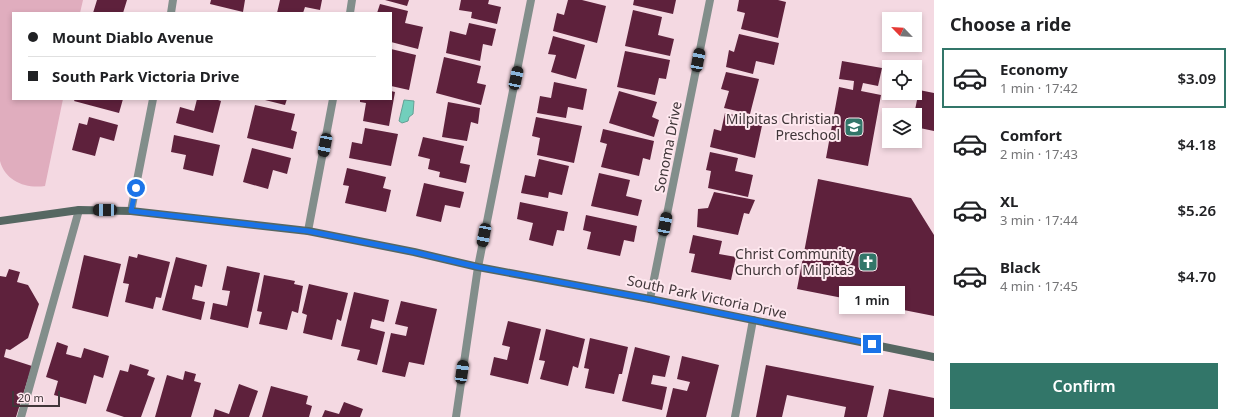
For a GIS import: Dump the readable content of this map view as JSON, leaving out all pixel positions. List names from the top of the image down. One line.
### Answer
{"streets":{"main road":["South Park Victoria Drive"],"street":["Sonoma Drive"]},"crossings":[["Sonoma Drive","South Park Victoria Drive"]],"places":{"school or university":["Milpitas Christian Preschool"],"church":["Christ Community Church of Milpitas"]},"scale_bar":"20 m","north":"top left","page":{"heading":"Choose a ride","banner":["Mount Diablo Avenue","South Park Victoria Drive"],"list":[{"name":"Economy","note":"1 min · 17:42","value":"$3.09"},{"name":"Comfort","note":"2 min · 17:43","value":"$4.18"},{"name":"XL","note":"3 min · 17:44","value":"$5.26"},{"name":"Black","note":"4 min · 17:45","value":"$4.70"}],"bubble":"1 min","buttons":"Confirm","scale":"20 m"}}
